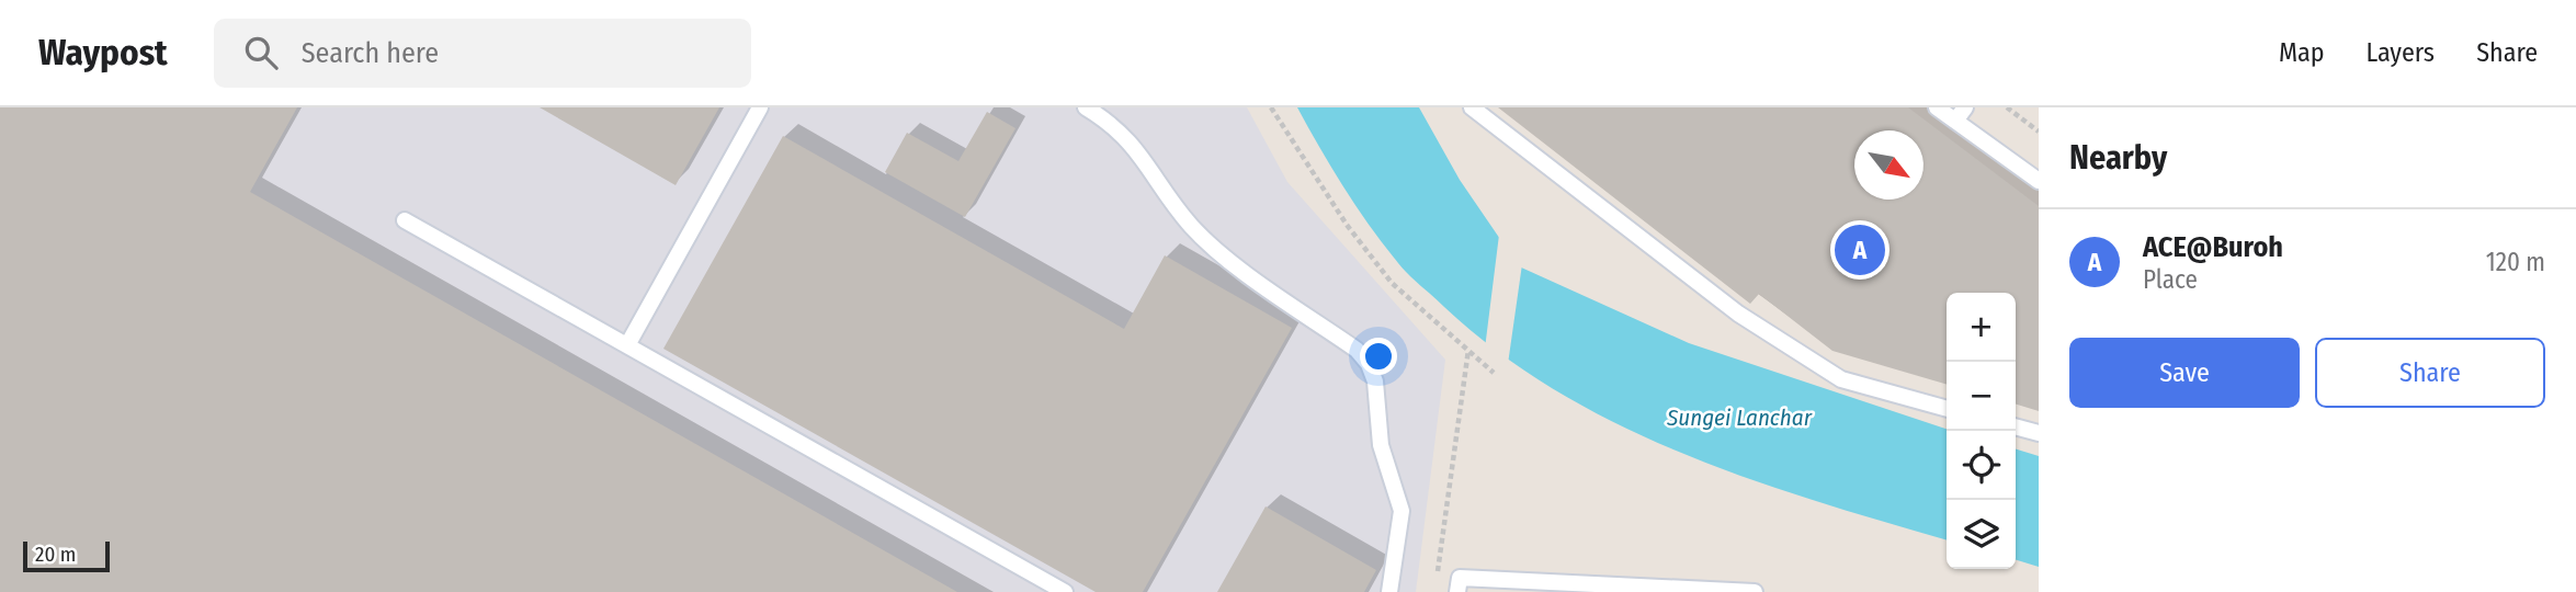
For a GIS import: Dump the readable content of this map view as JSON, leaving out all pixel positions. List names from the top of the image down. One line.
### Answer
{"water":["Sungei Lanchar"],"scale_bar":"20 m","north":"bottom right","page":{"header":"Waypost","search":"Search here","nav":["Map","Layers","Share"],"heading":"Nearby","list":[{"mark":"A","name":"ACE@Buroh","note":"Place","value":"120 m"}],"pins":"A","map_buttons":["+","−"],"buttons":["Save","Share"],"scale":"20 m"}}
